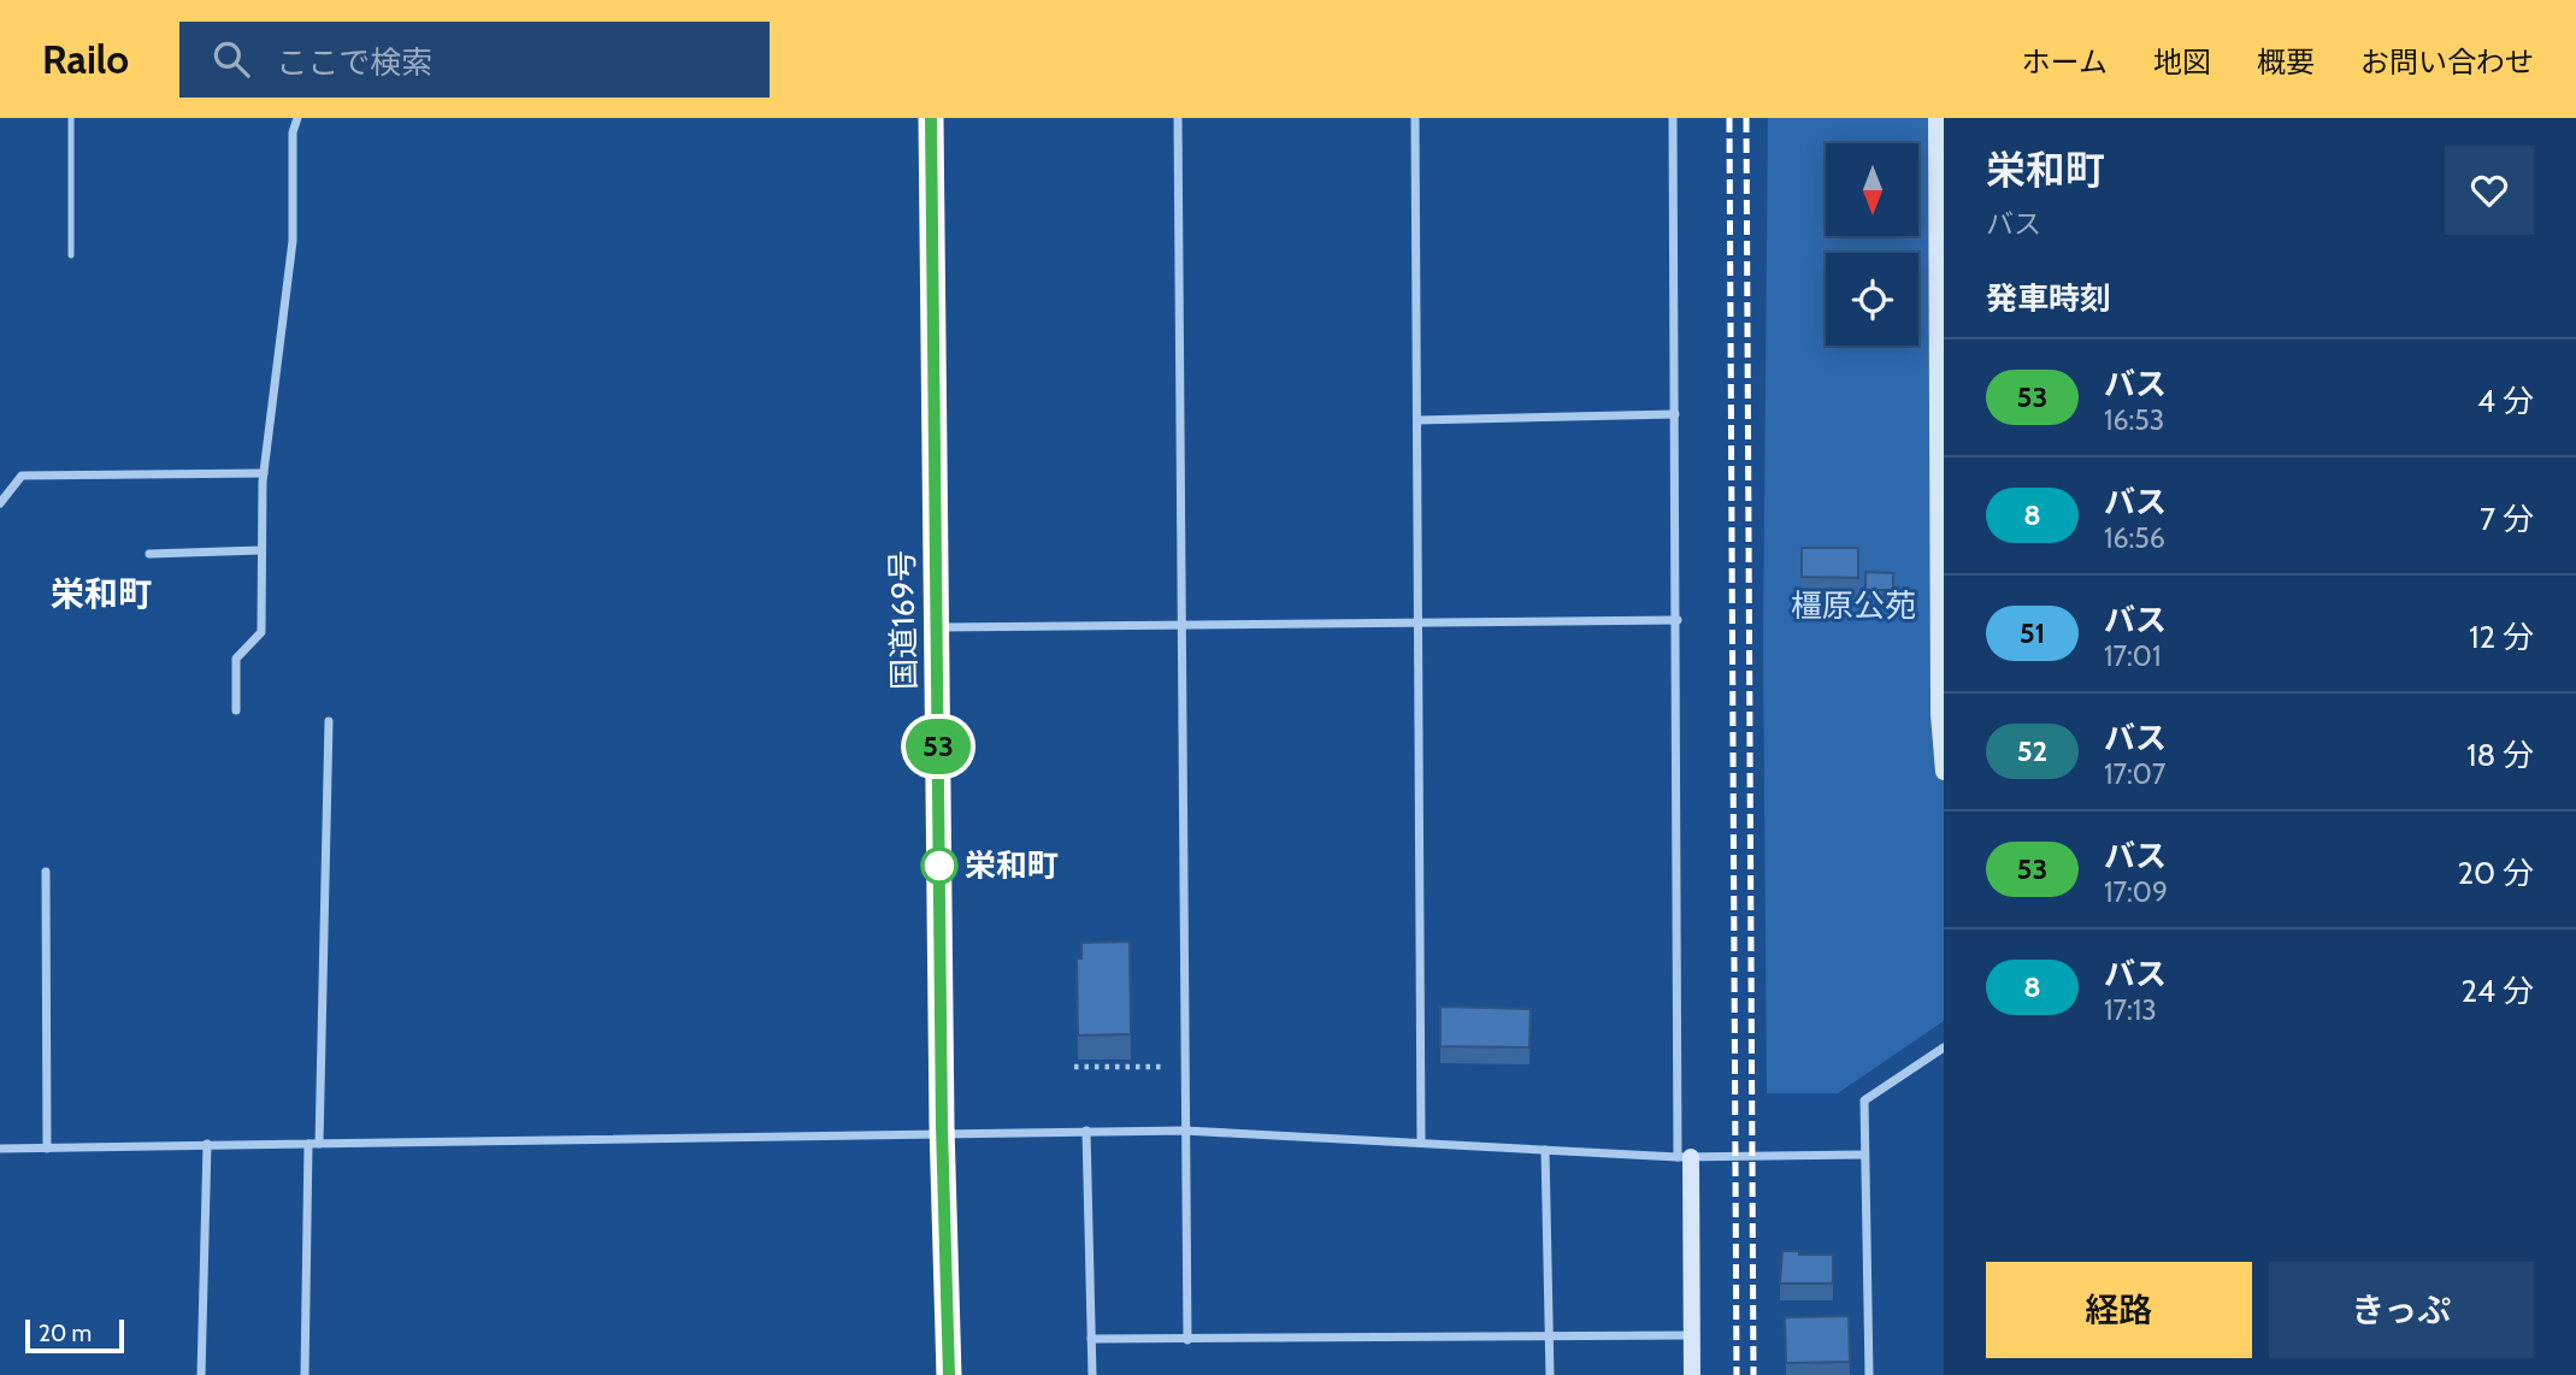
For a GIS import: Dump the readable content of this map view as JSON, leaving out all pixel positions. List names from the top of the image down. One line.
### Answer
{"streets":{"highway":["国道169号"]},"districts":["栄和町"],"parks":["橿原公苑"],"places":["栄和町"],"lines":["bus line 53"],"scale_bar":"20 m","north":"bottom","page":{"header":"Railo","search":"ここで検索","nav":["ホーム","地図","概要","お問い合わせ"],"on_map":"53","heading":[["栄和町","バス"],"発車時刻"],"list":[{"mark":"53","name":"バス","note":"16:53","value":"4 分"},{"mark":"8","name":"バス","note":"16:56","value":"7 分"},{"mark":"51","name":"バス","note":"17:01","value":"12 分"},{"mark":"52","name":"バス","note":"17:07","value":"18 分"},{"mark":"53","name":"バス","note":"17:09","value":"20 分"},{"mark":"8","name":"バス","note":"17:13","value":"24 分"}],"buttons":["経路","きっぷ"],"scale":"20 m"}}
